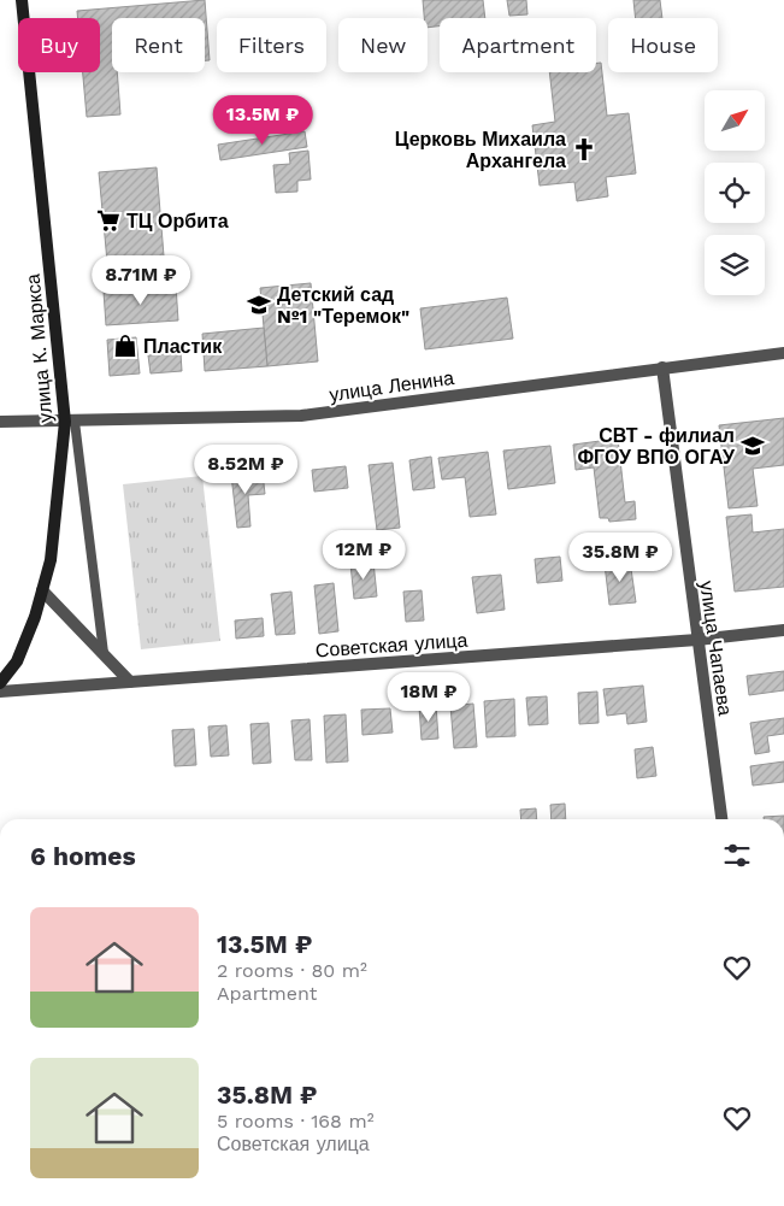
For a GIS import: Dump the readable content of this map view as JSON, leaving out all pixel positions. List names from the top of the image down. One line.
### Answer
{"streets":{"main road":["улица К. Маркса"],"street":["улица Ленина","Советская улица","улица Чапаева"]},"crossings":[["улица К. Маркса","улица Ленина"],["улица Ленина","улица Чапаева"],["Советская улица","улица Чапаева"]],"places":{"church":["Церковь Михаила Архангела"],"supermarket":["ТЦ Орбита"],"school or university":["Детский сад №1 \"Теремок\"","СВТ - филиал ФГОУ ВПО ОГАУ"],"shop":["Пластик"]},"north":"top right","page":{"chip":["Buy","Rent","Filters","New","Apartment","House"],"price":["13.5M ₽","8.71M ₽","8.52M ₽","12M ₽","35.8M ₽","18M ₽"],"heading":"6 homes","list":[{"name":"13.5M ₽","note":"2 rooms · 80 m² · Apartment"},{"name":"35.8M ₽","note":"5 rooms · 168 m² · Советская улица"}]}}
